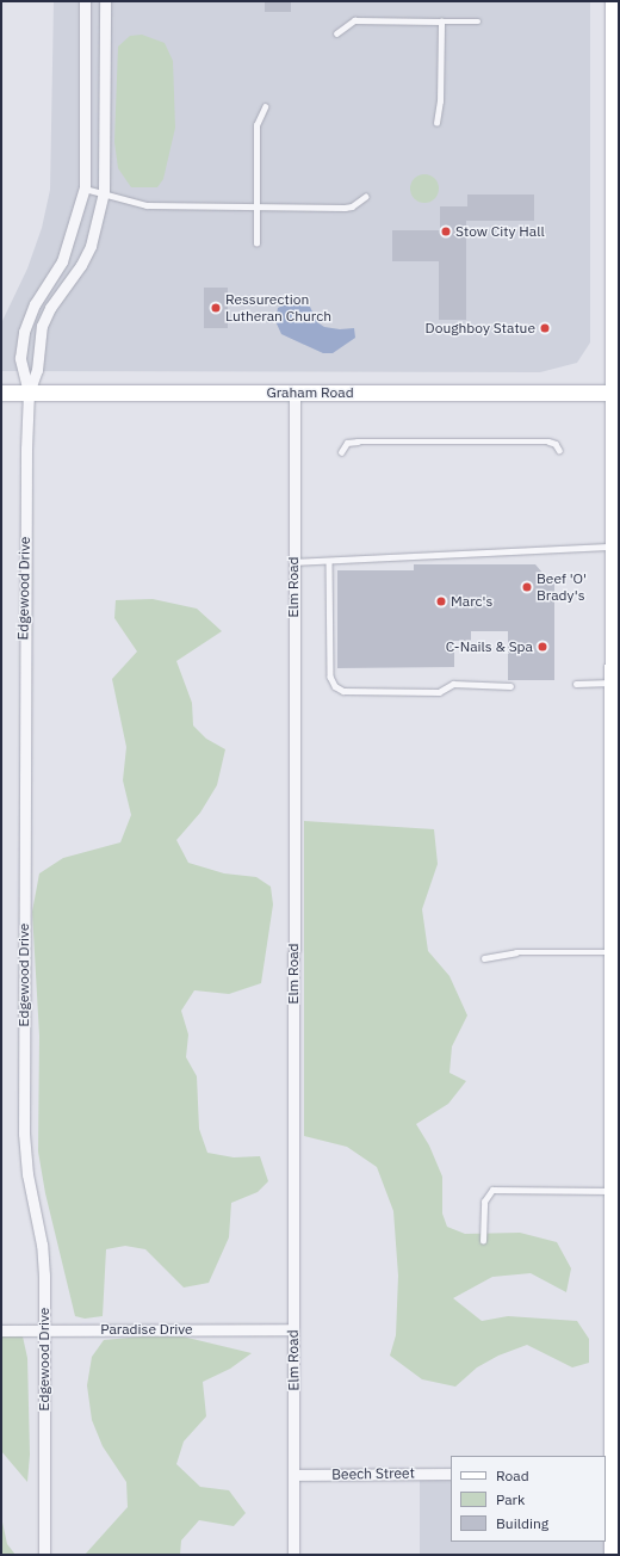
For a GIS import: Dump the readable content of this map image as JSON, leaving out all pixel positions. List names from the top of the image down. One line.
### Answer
{"streets":{"main road":["Graham Road"],"street":["Elm Road","Edgewood Drive","Paradise Drive","Beech Street"]},"crossings":[["Graham Road","Elm Road"],["Graham Road","Edgewood Drive"],["Elm Road","Paradise Drive"],["Elm Road","Beech Street"],["Edgewood Drive","Paradise Drive"]],"places":["Stow City Hall","Ressurection Lutheran Church","Doughboy Statue","Beef 'O' Brady's","Marc's","C-Nails & Spa"],"legend":["Road","Park","Building"]}
